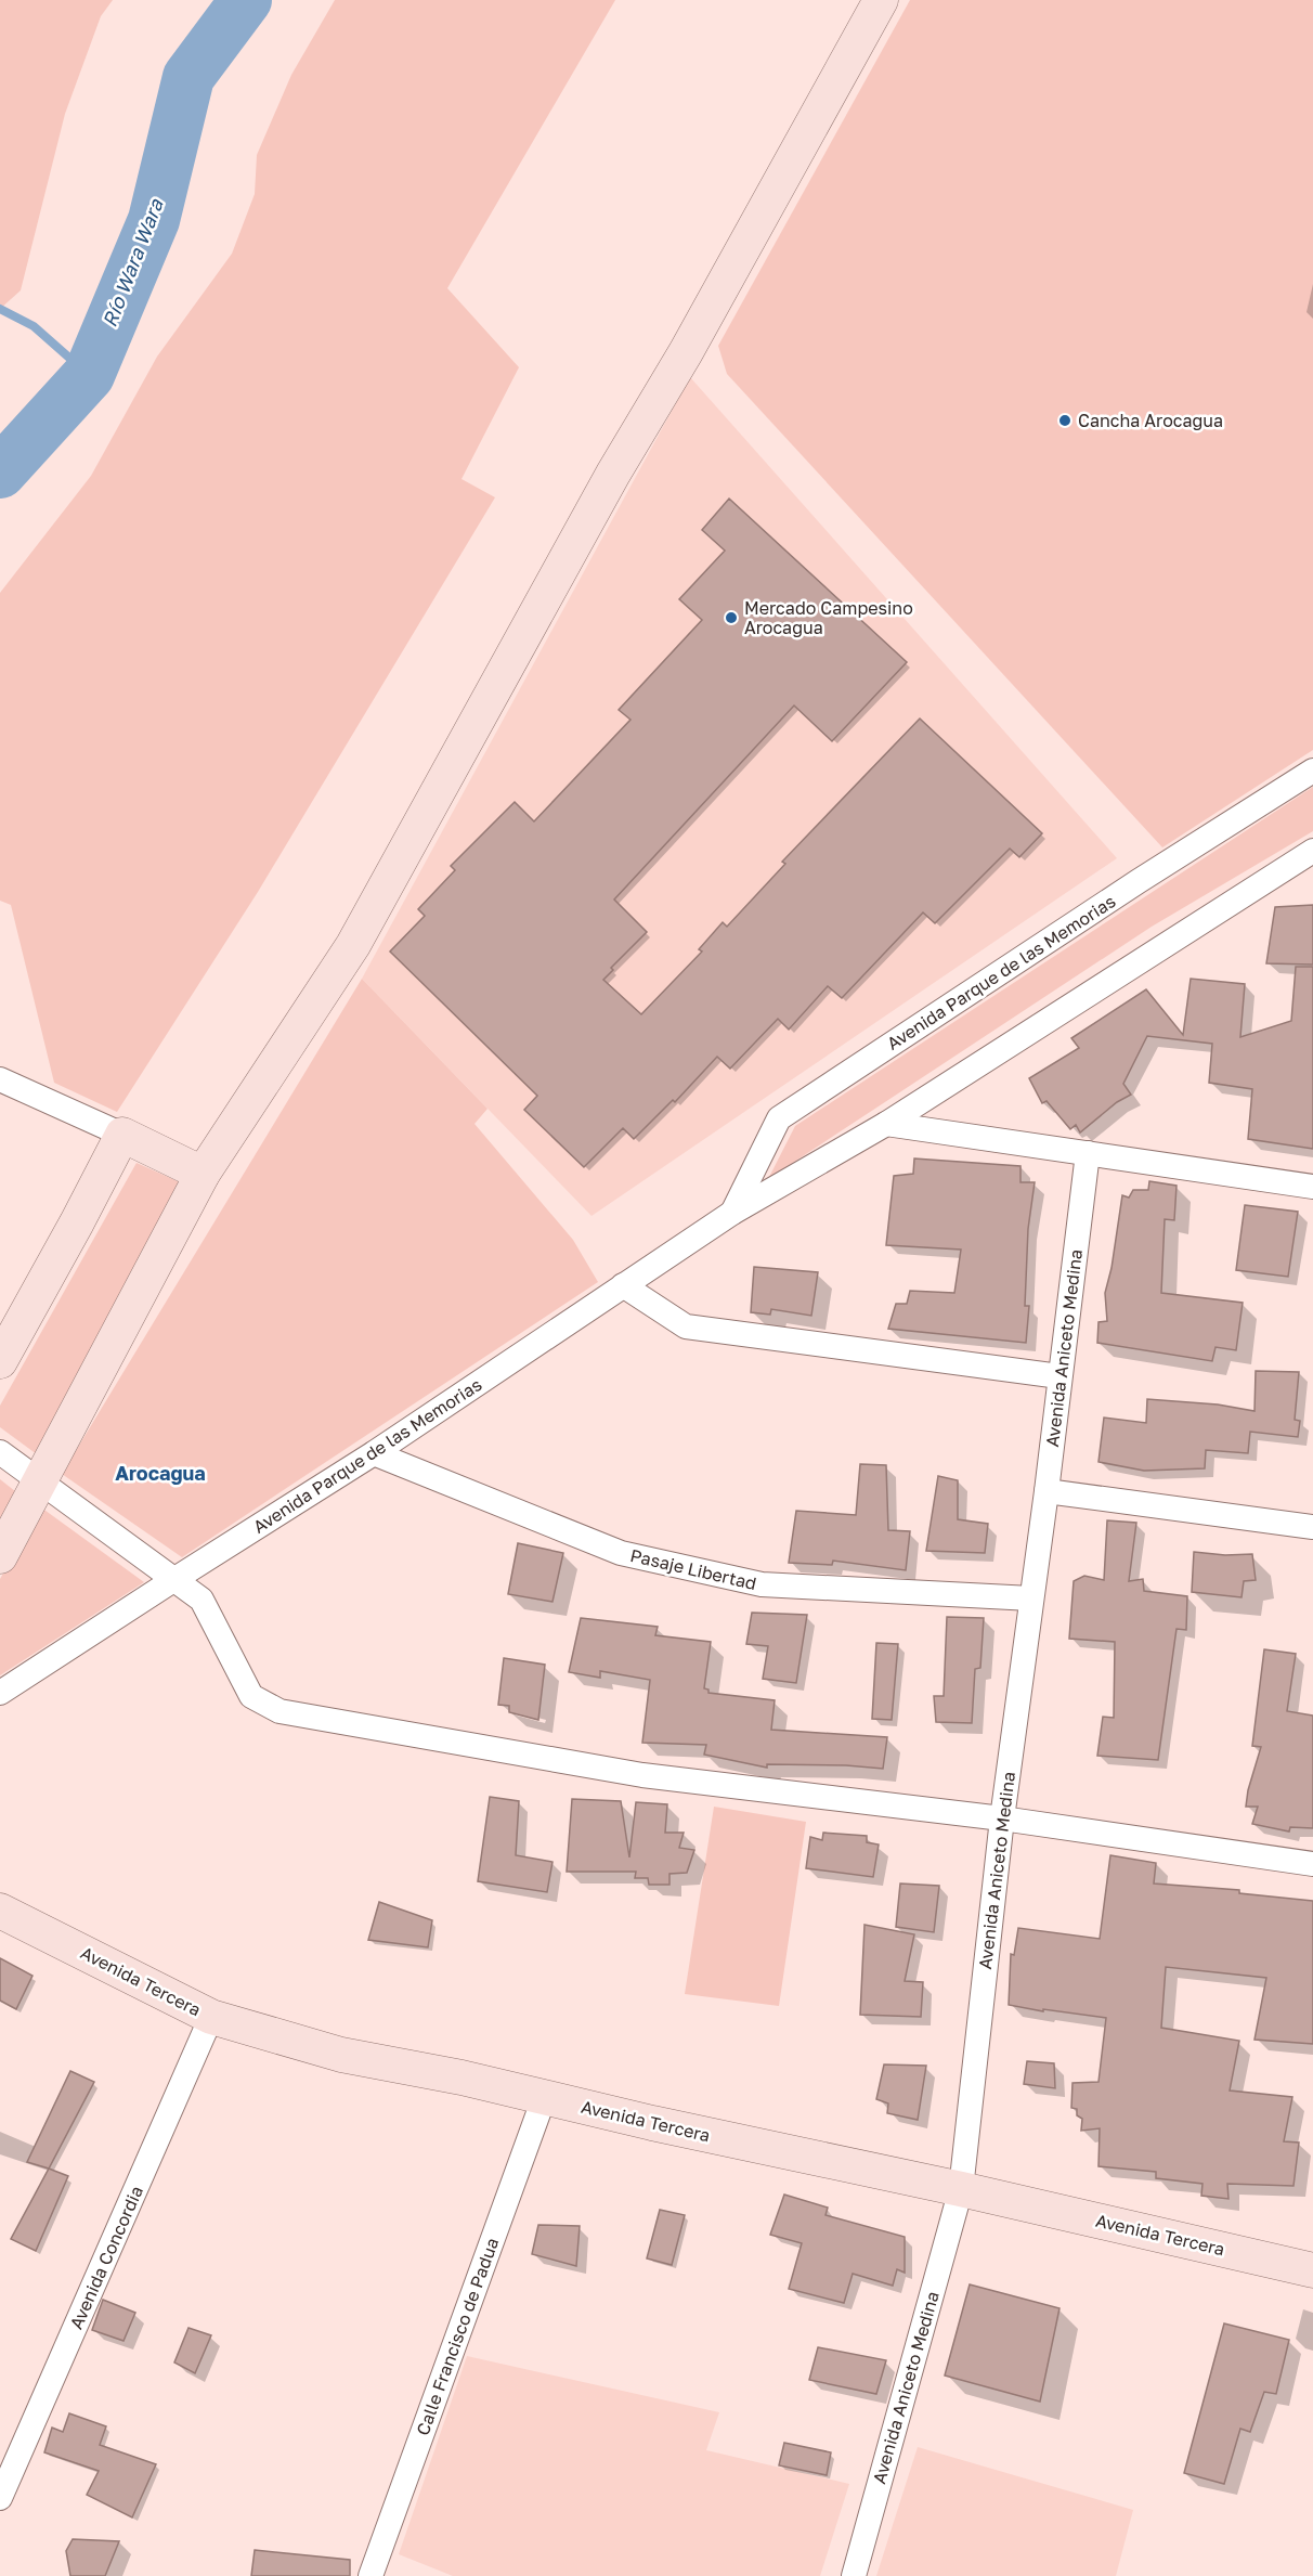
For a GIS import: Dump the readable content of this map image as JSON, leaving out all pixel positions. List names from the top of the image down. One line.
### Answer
{"streets":{"street":["Avenida Parque de las Memorias","Avenida Aniceto Medina","Pasaje Libertad","Avenida Tercera","Avenida Concordia","Calle Francisco de Padua"]},"crossings":[["Avenida Parque de las Memorias","Pasaje Libertad"],["Avenida Aniceto Medina","Pasaje Libertad"],["Avenida Aniceto Medina","Avenida Tercera"],["Avenida Tercera","Avenida Concordia"],["Avenida Tercera","Calle Francisco de Padua"]],"districts":["Arocagua"],"water":["Río Wara Wara"],"places":["Cancha Arocagua","Mercado Campesino Arocagua"]}
